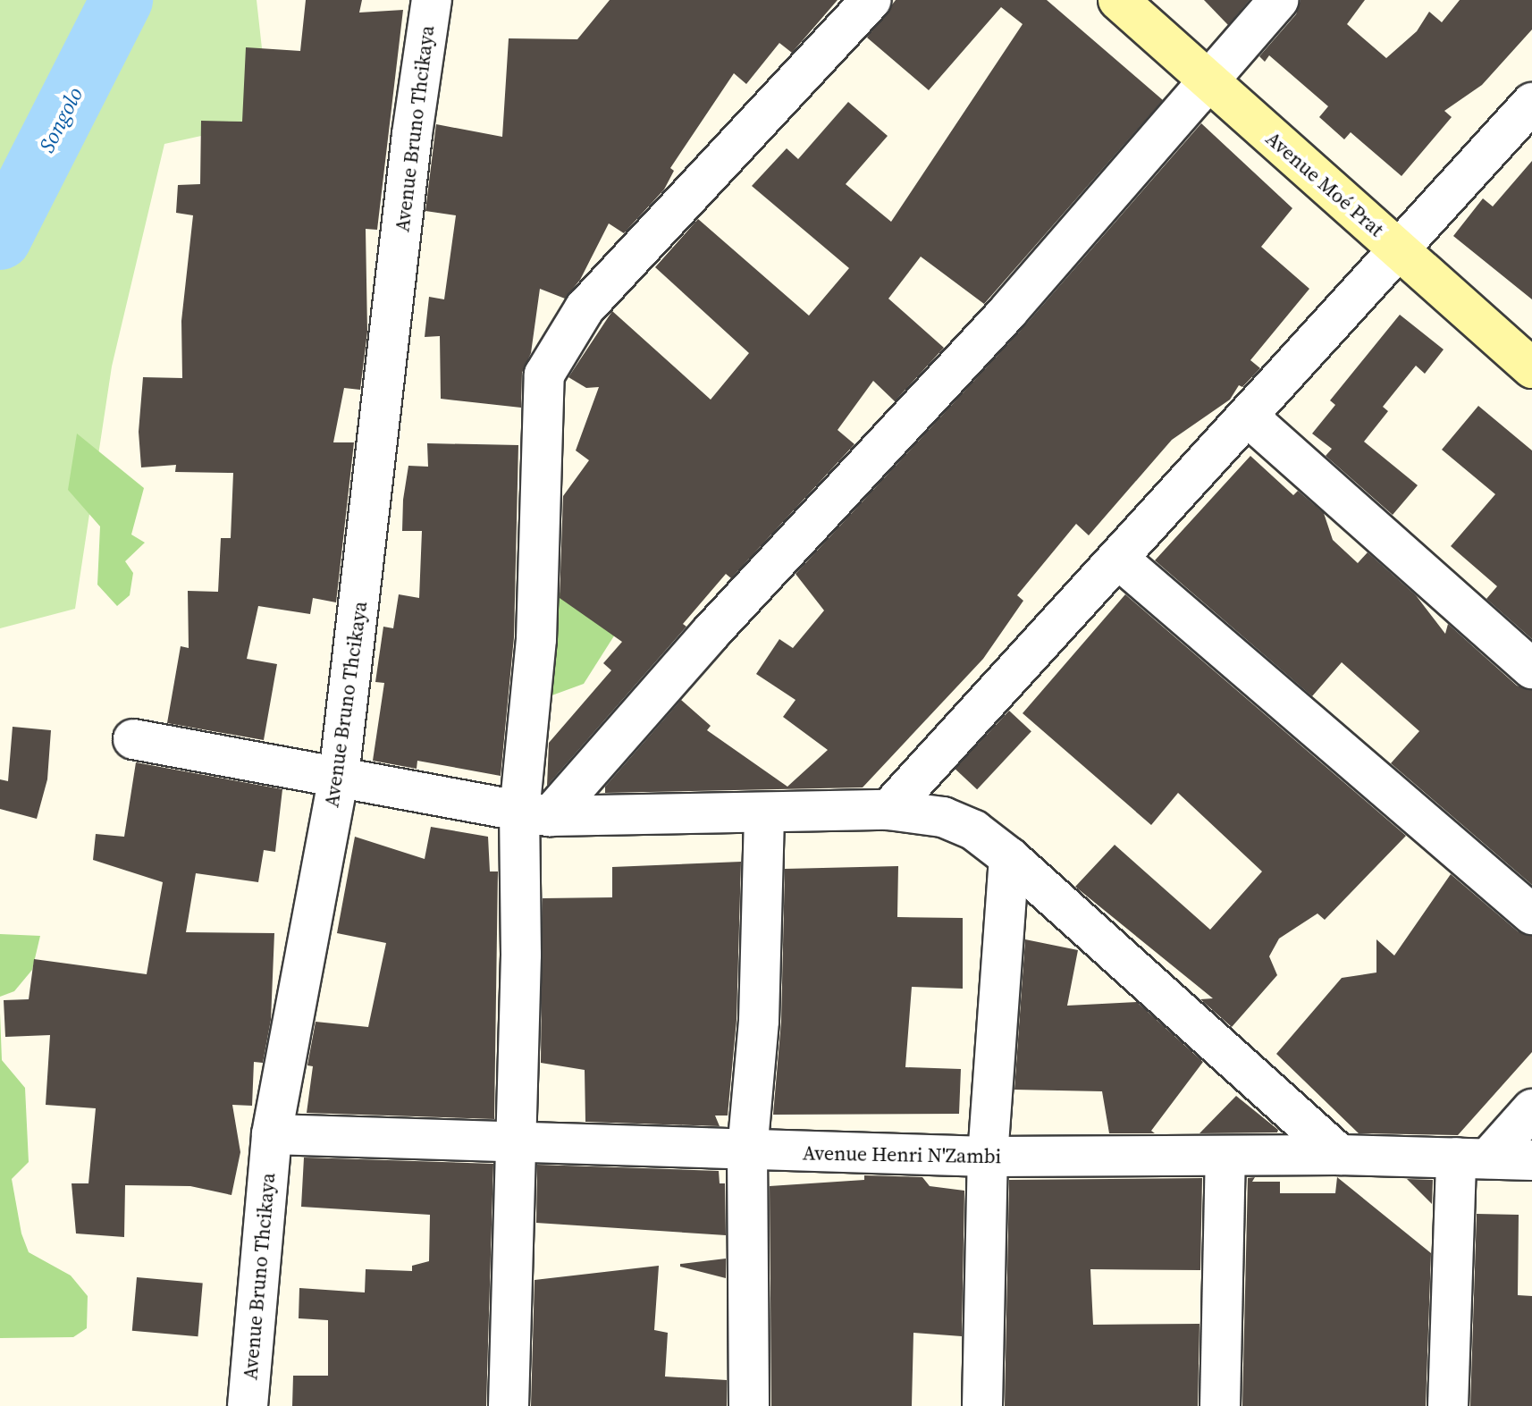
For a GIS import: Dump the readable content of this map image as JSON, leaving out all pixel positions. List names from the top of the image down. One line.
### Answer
{"streets":{"street":["Avenue Bruno Thcikaya","Avenue Moé Prat","Avenue Henri N'Zambi"]},"crossings":[["Avenue Bruno Thcikaya","Avenue Henri N'Zambi"]],"water":["Songolo"]}
